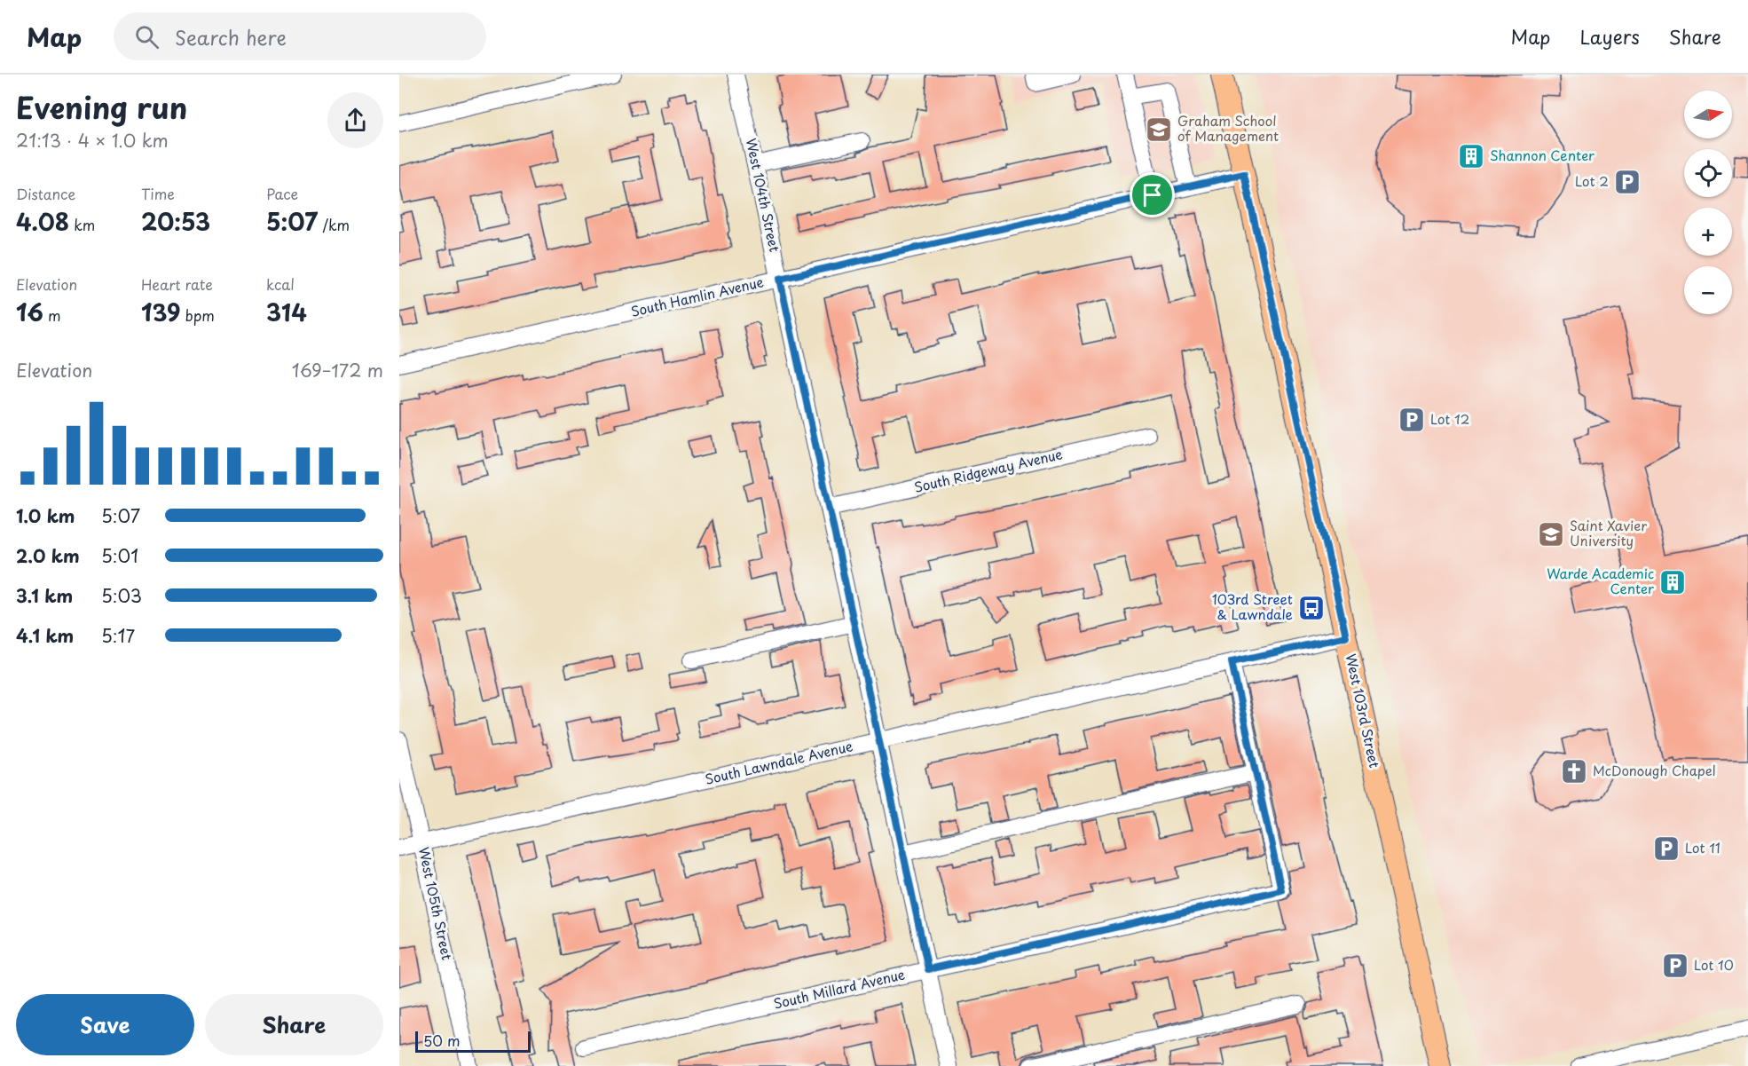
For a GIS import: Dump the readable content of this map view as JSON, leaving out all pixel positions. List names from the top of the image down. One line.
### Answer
{"streets":{"main road":["West 103rd Street"],"street":["West 104th Street","South Hamlin Avenue","South Ridgeway Avenue","South Lawndale Avenue","West 105th Street","South Millard Avenue"]},"crossings":[["West 104th Street","South Hamlin Avenue"],["West 104th Street","South Ridgeway Avenue"],["West 104th Street","South Lawndale Avenue"],["West 104th Street","South Millard Avenue"],["South Hamlin Avenue","West 103rd Street"],["West 103rd Street","South Lawndale Avenue"],["South Lawndale Avenue","West 105th Street"]],"places":{"school or university":["Graham School of Management","Saint Xavier University"],"building":["Shannon Center","Warde Academic Center"],"parking":["Lot 2","Lot 12","Lot 11","Lot 10"],"bus stop":["103rd Street & Lawndale"],"church":["McDonough Chapel"]},"scale_bar":"50 m","north":"right","page":{"header":"Map","search":"Search here","nav":["Map","Layers","Share"],"heading":["Evening run","21:13 · 4 × 1.0 km"],"map_buttons":["+","−"],"stats":[["Distance","4.08 km"],["Time","20:53"],["Pace","5:07 /km"],["Elevation","16 m"],["Heart rate","139 bpm"],["kcal","314"]],"chart":["Elevation","169–172 m"],"list":[{"name":"1.0 km","note":"5:07"},{"name":"2.0 km","note":"5:01"},{"name":"3.1 km","note":"5:03"},{"name":"4.1 km","note":"5:17"}],"buttons":["Save","Share"],"scale":"50 m"}}
